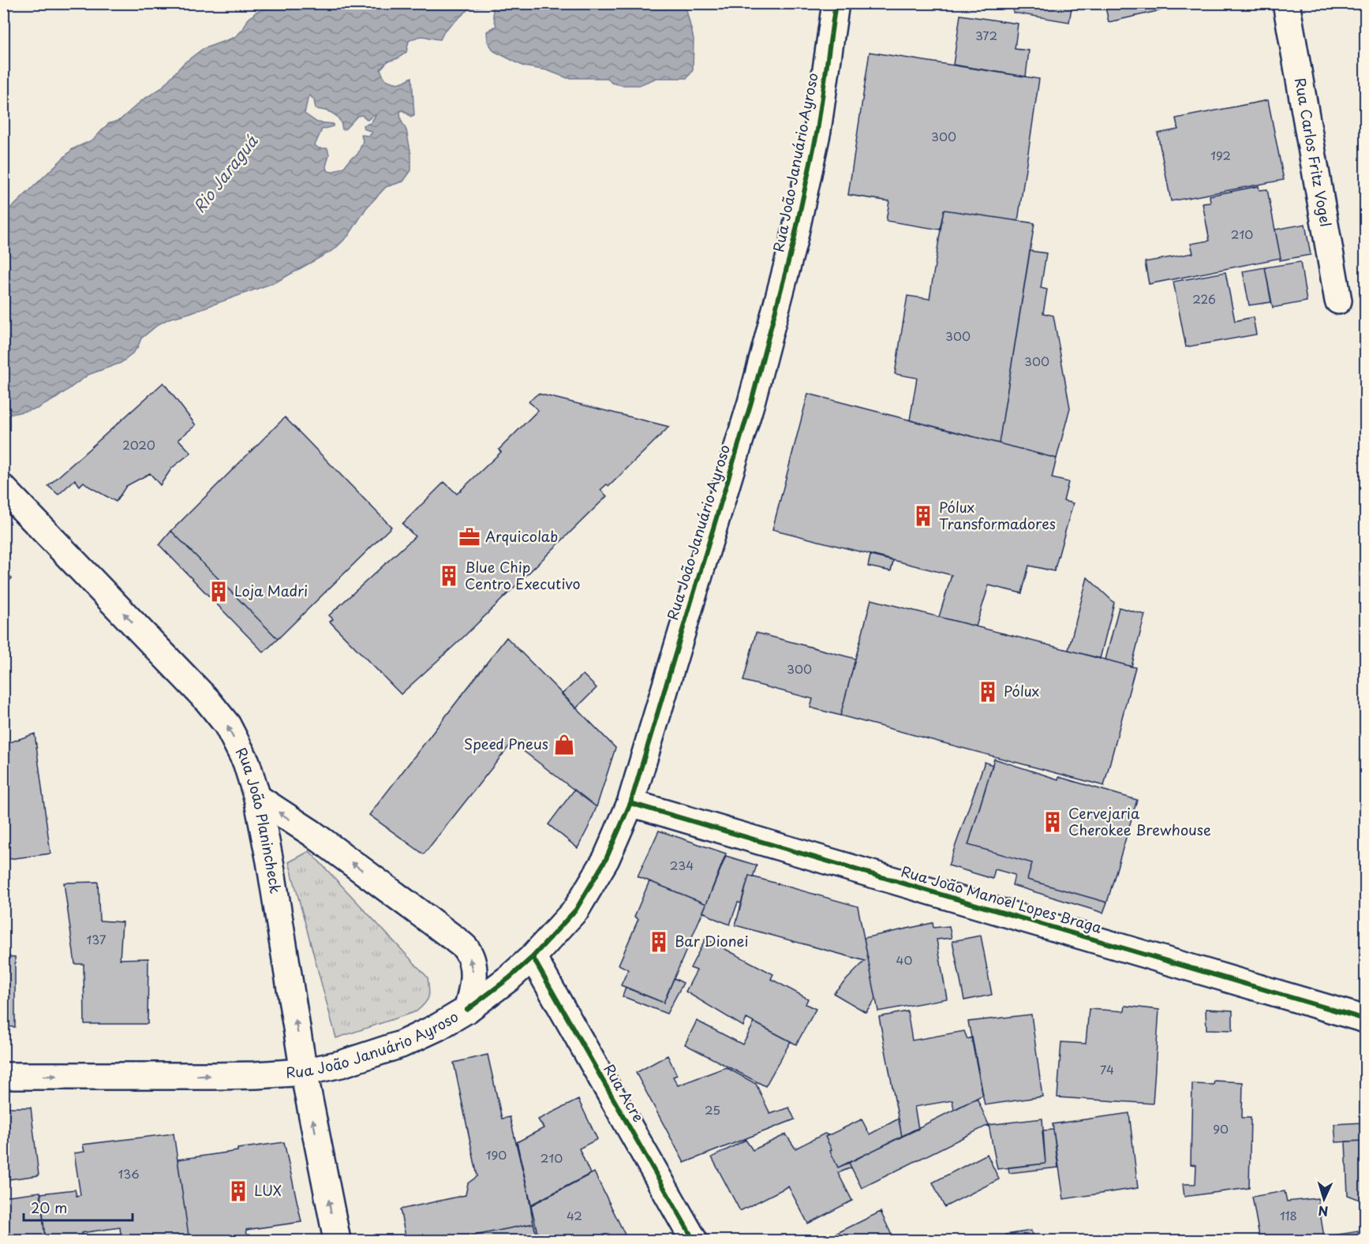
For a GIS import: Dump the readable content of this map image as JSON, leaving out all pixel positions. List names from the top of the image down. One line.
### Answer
{"streets":{"main road":["Rua Carlos Fritz Vogel","Rua João Januário Ayroso","Rua João Planincheck","Rua João Manoel Lopes Braga","Rua Acre"]},"crossings":[["Rua João Januário Ayroso","Rua João Planincheck"],["Rua João Januário Ayroso","Rua João Manoel Lopes Braga"],["Rua João Januário Ayroso","Rua Acre"]],"one_way":["Rua João Planincheck"],"water":["Rio Jaraguá"],"places":{"building":["Pólux Transformadores","Blue Chip Centro Executivo","Loja Madri","Pólux","Cervejaria Cherokee Brewhouse","Bar Dionei","LUX"],"office":["Arquicolab"],"shop":["Speed Pneus"]},"house_numbers":["372","300","192","210","226","300","300","2020","300","234","137","40","74","25","90","190","210","136","42","118"],"scale_bar":"20 m","north":"bottom"}
